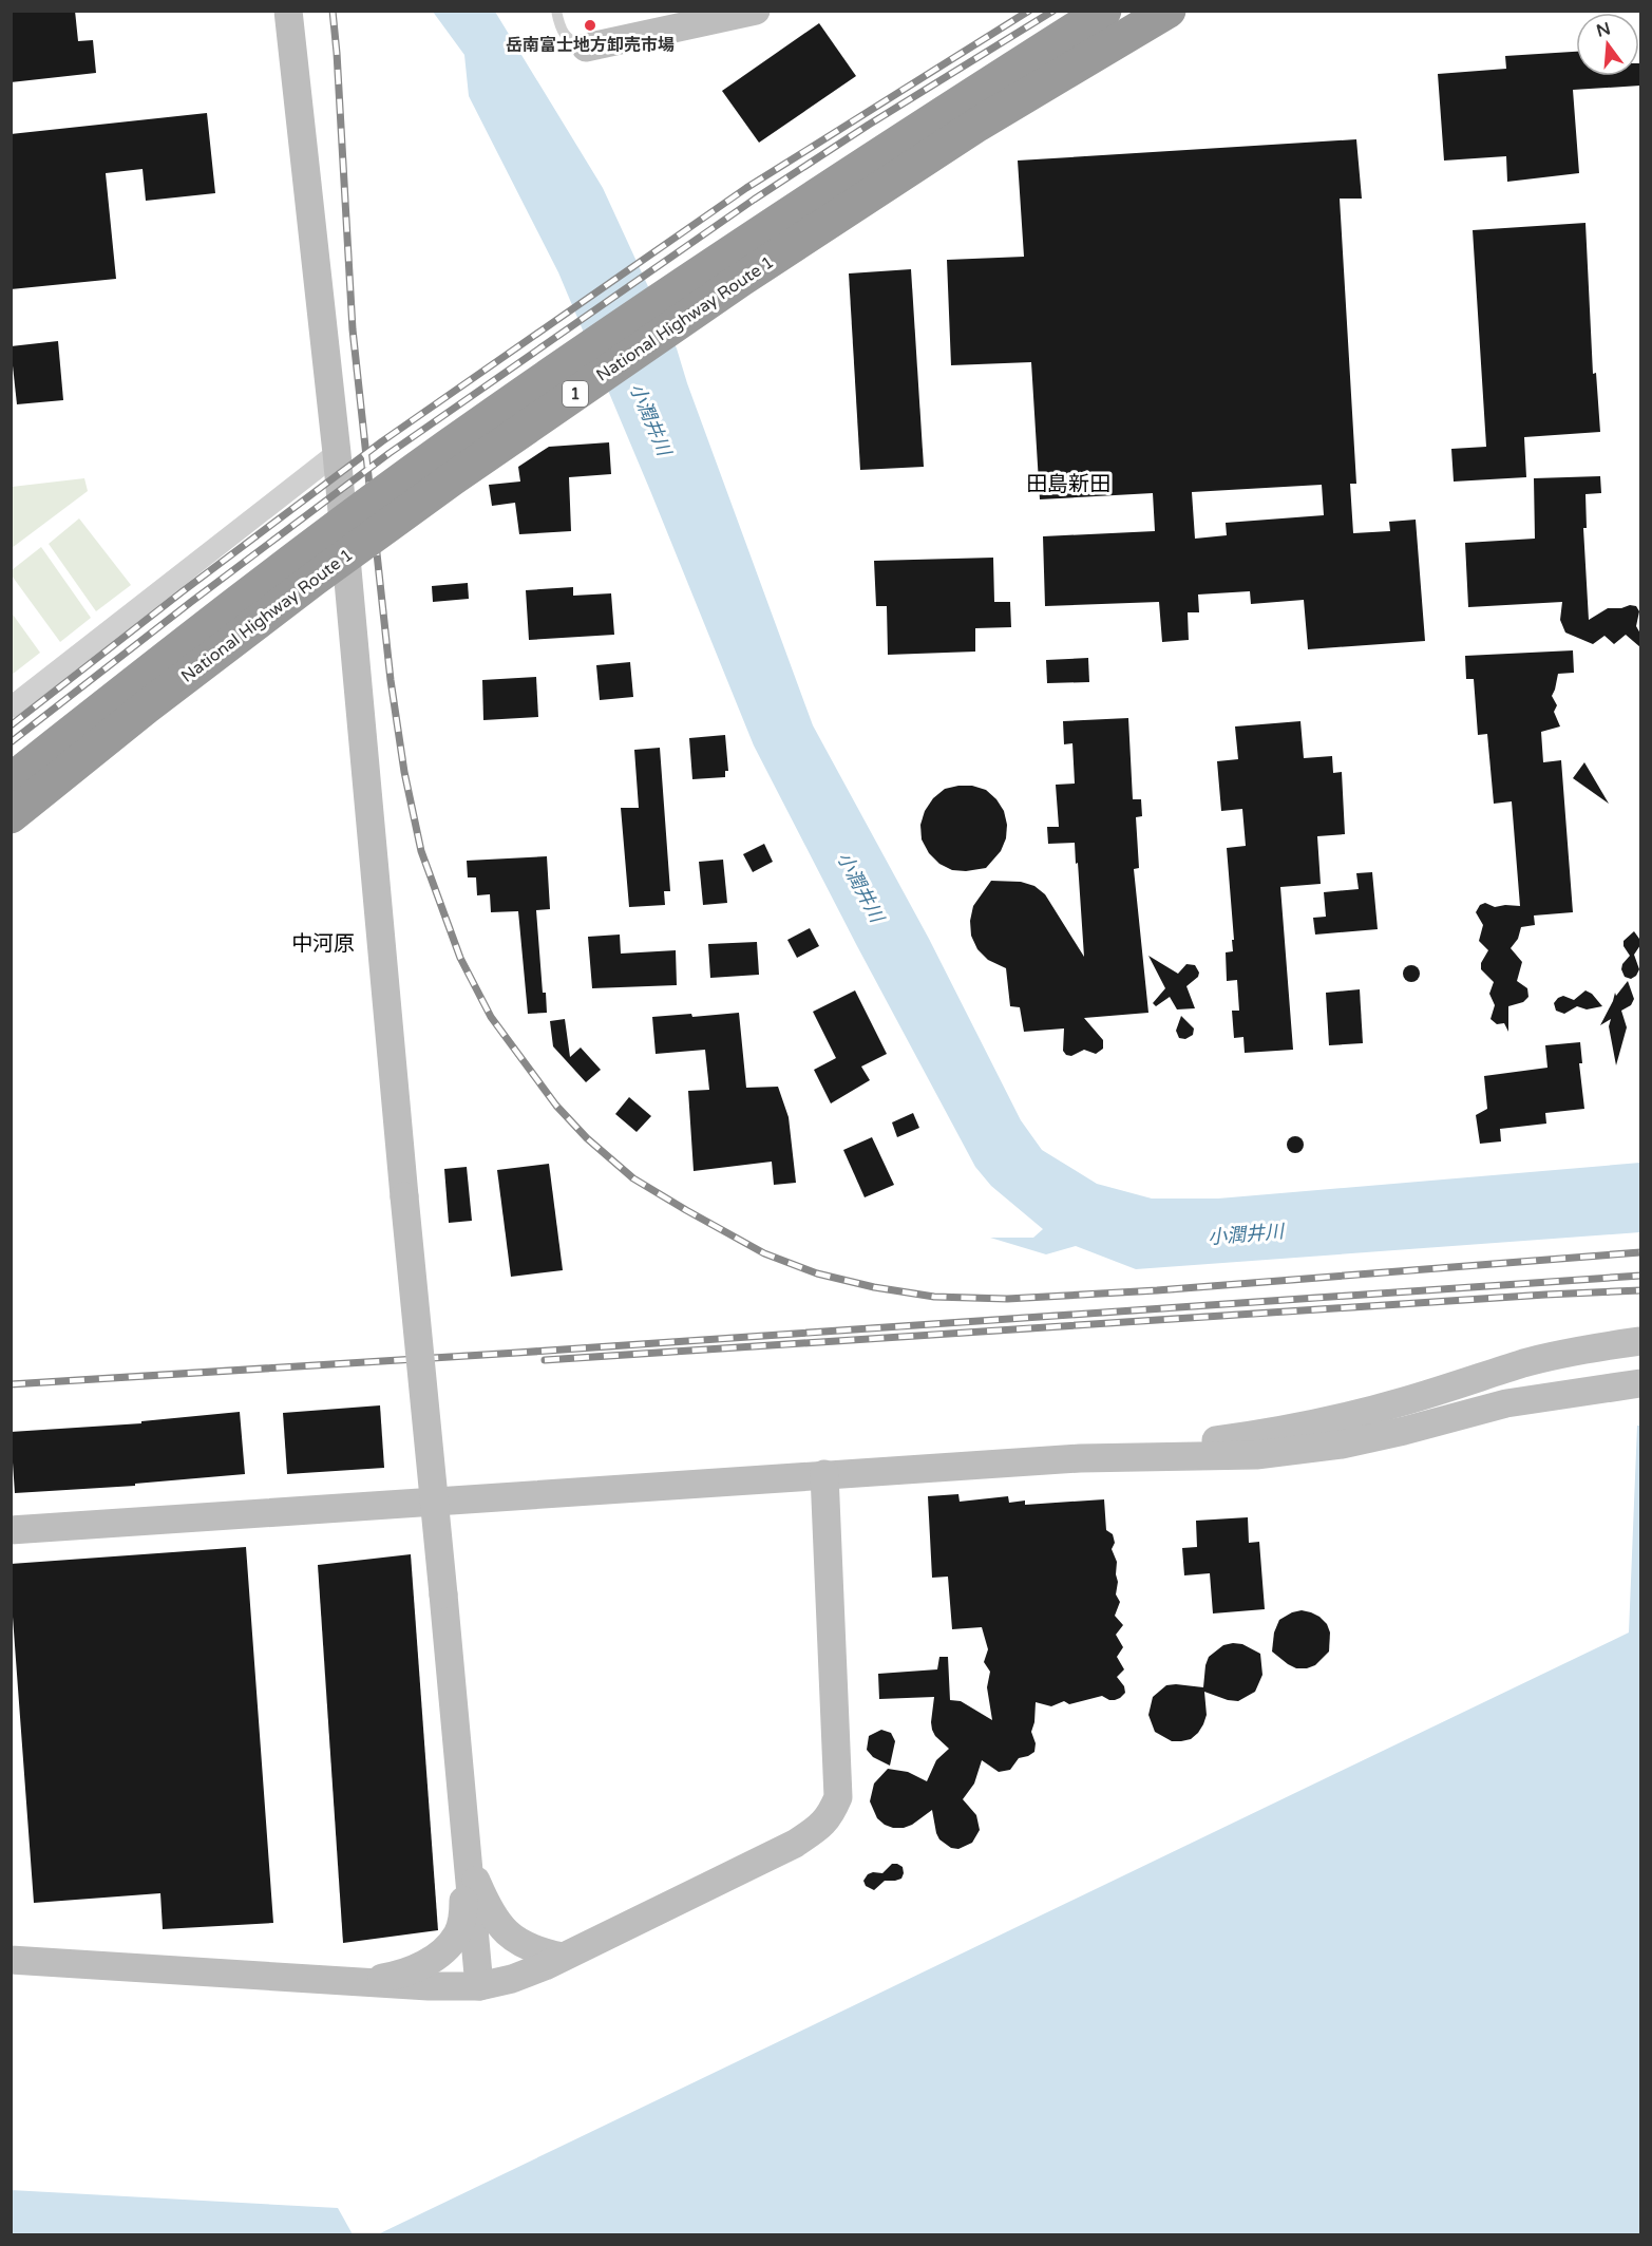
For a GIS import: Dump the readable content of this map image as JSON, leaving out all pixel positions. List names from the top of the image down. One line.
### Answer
{"streets":{"highway":["National Highway Route 1","1"]},"districts":["田島新田","中河原"],"water":["小潤井川"],"places":["岳南富士地方卸売市場"],"north":"top"}
